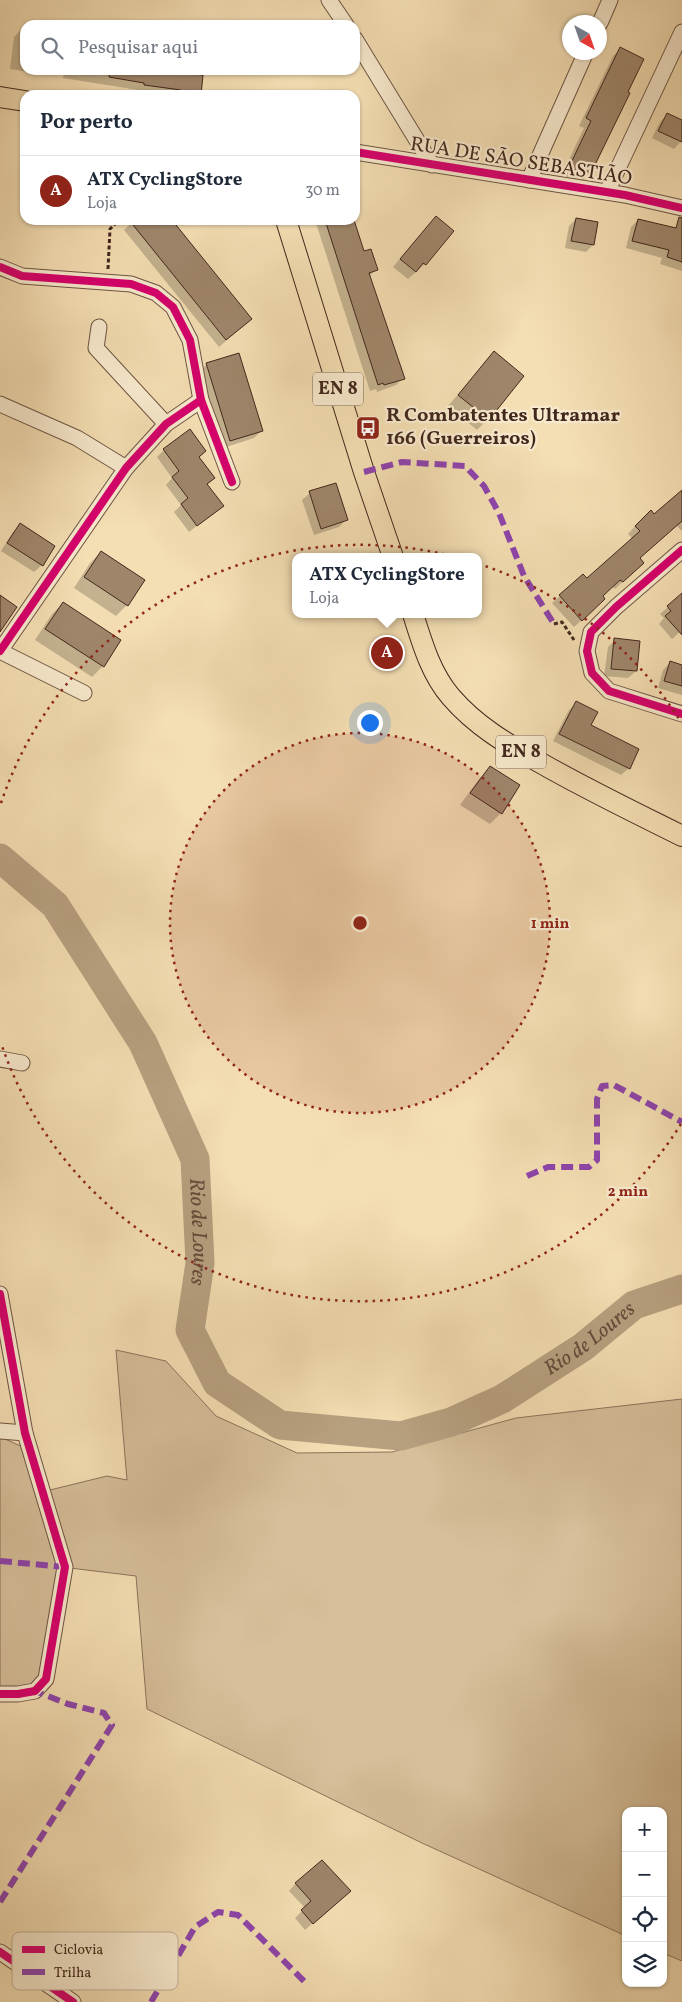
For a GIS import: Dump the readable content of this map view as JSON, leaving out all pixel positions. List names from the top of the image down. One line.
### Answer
{"streets":{"main road":["EN 8"],"street":["RUA DE SÃO SEBASTIÃO"]},"water":["Rio de Loures"],"places":{"bus stop":["R Combatentes Ultramar 166 (Guerreiros)"]},"legend":["Ciclovia","Trilha"],"north":"bottom right","page":{"search":"Pesquisar aqui","heading":"Por perto","list":[{"mark":"A","name":"ATX CyclingStore","note":"Loja","value":"30 m"}],"popup":["ATX CyclingStore","Loja"],"pins":"A","map_buttons":["+","−"]},"rings":["1 min","2 min"]}
